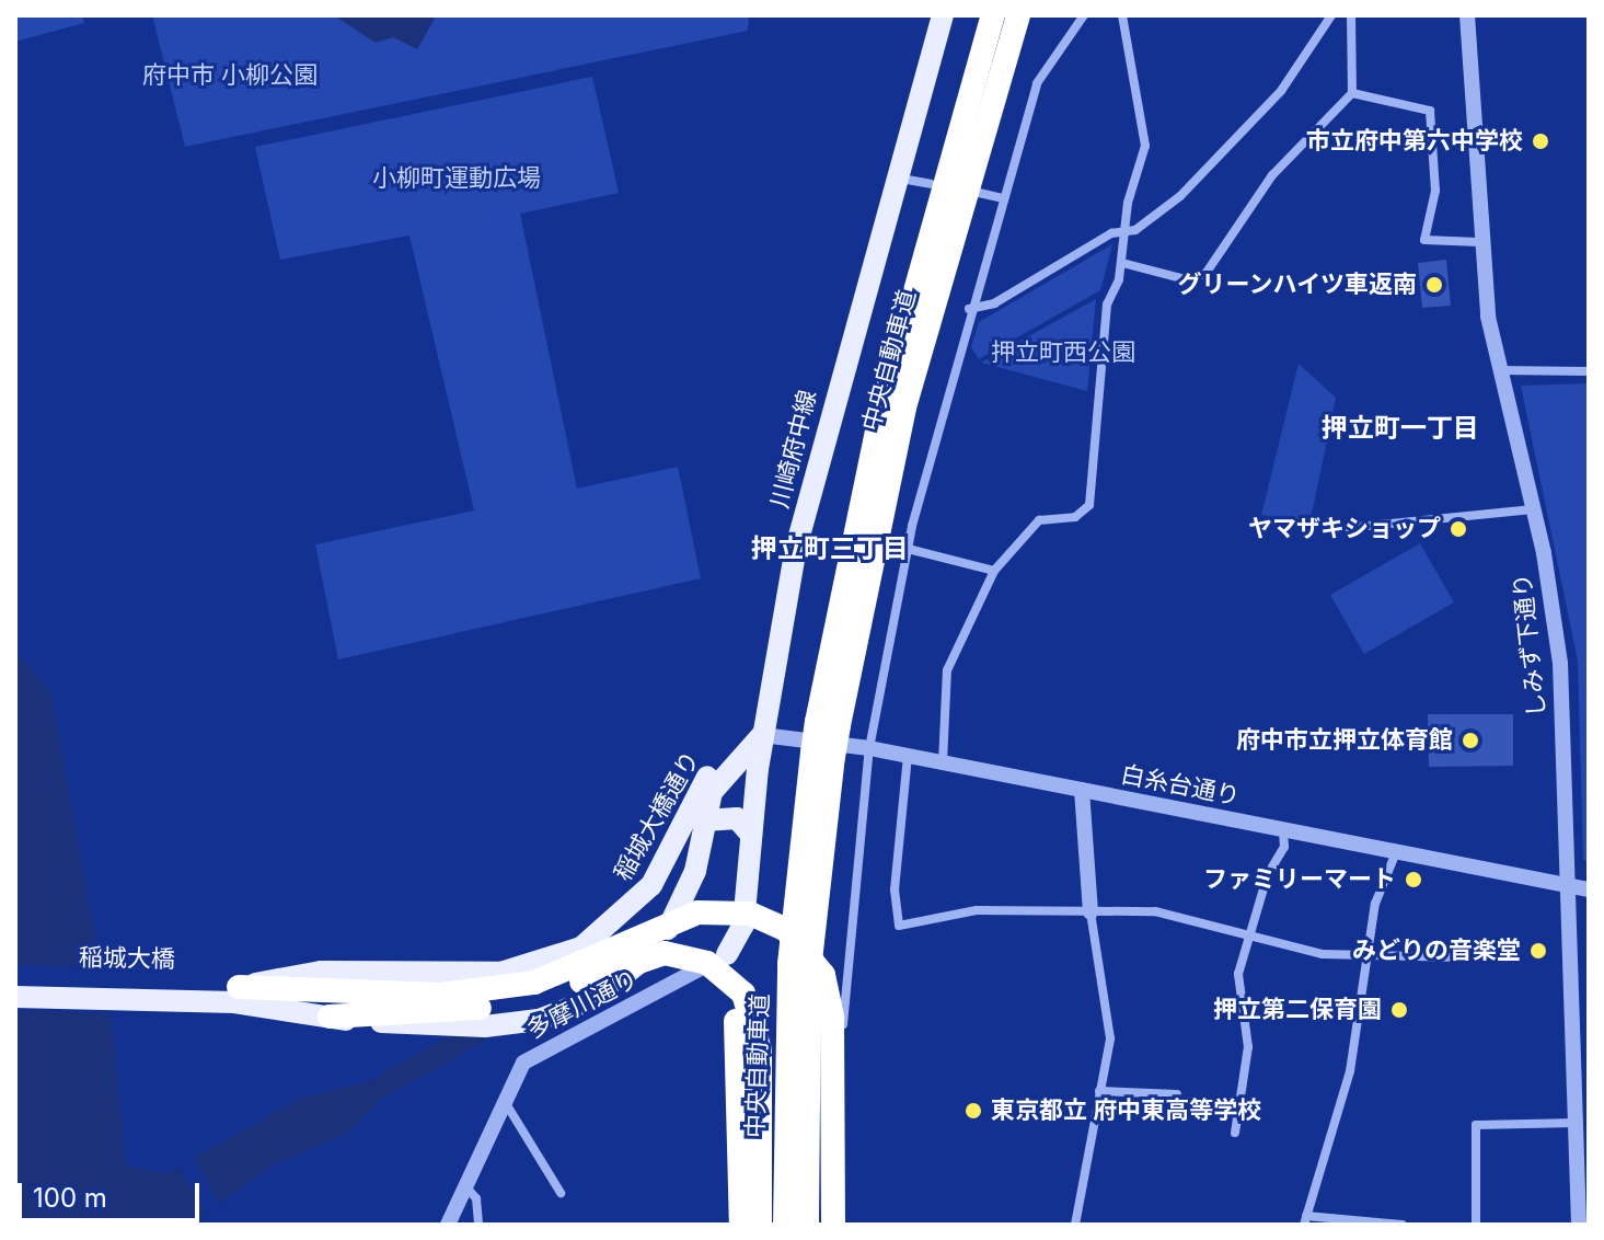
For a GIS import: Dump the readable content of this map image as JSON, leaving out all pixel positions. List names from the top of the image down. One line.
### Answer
{"streets":{"highway":["中央自動車道"],"main road":["川崎府中線","稲城大橋通り","稲城大橋"],"street":["しみず下通り","白糸台通り","多摩川通り"]},"crossings":[["川崎府中線","白糸台通り"],["川崎府中線","稲城大橋通り"],["川崎府中線","多摩川通り"],["しみず下通り","白糸台通り"],["白糸台通り","稲城大橋通り"],["稲城大橋通り","稲城大橋"]],"districts":["押立町一丁目","押立町三丁目"],"parks":["府中市 小柳公園","小柳町運動広場","押立町西公園"],"places":["市立府中第六中学校","グリーンハイツ車返南","ヤマザキショップ","府中市立押立体育館","ファミリーマート","みどりの音楽堂","押立第二保育園","東京都立 府中東高等学校"],"scale_bar":"100 m"}
